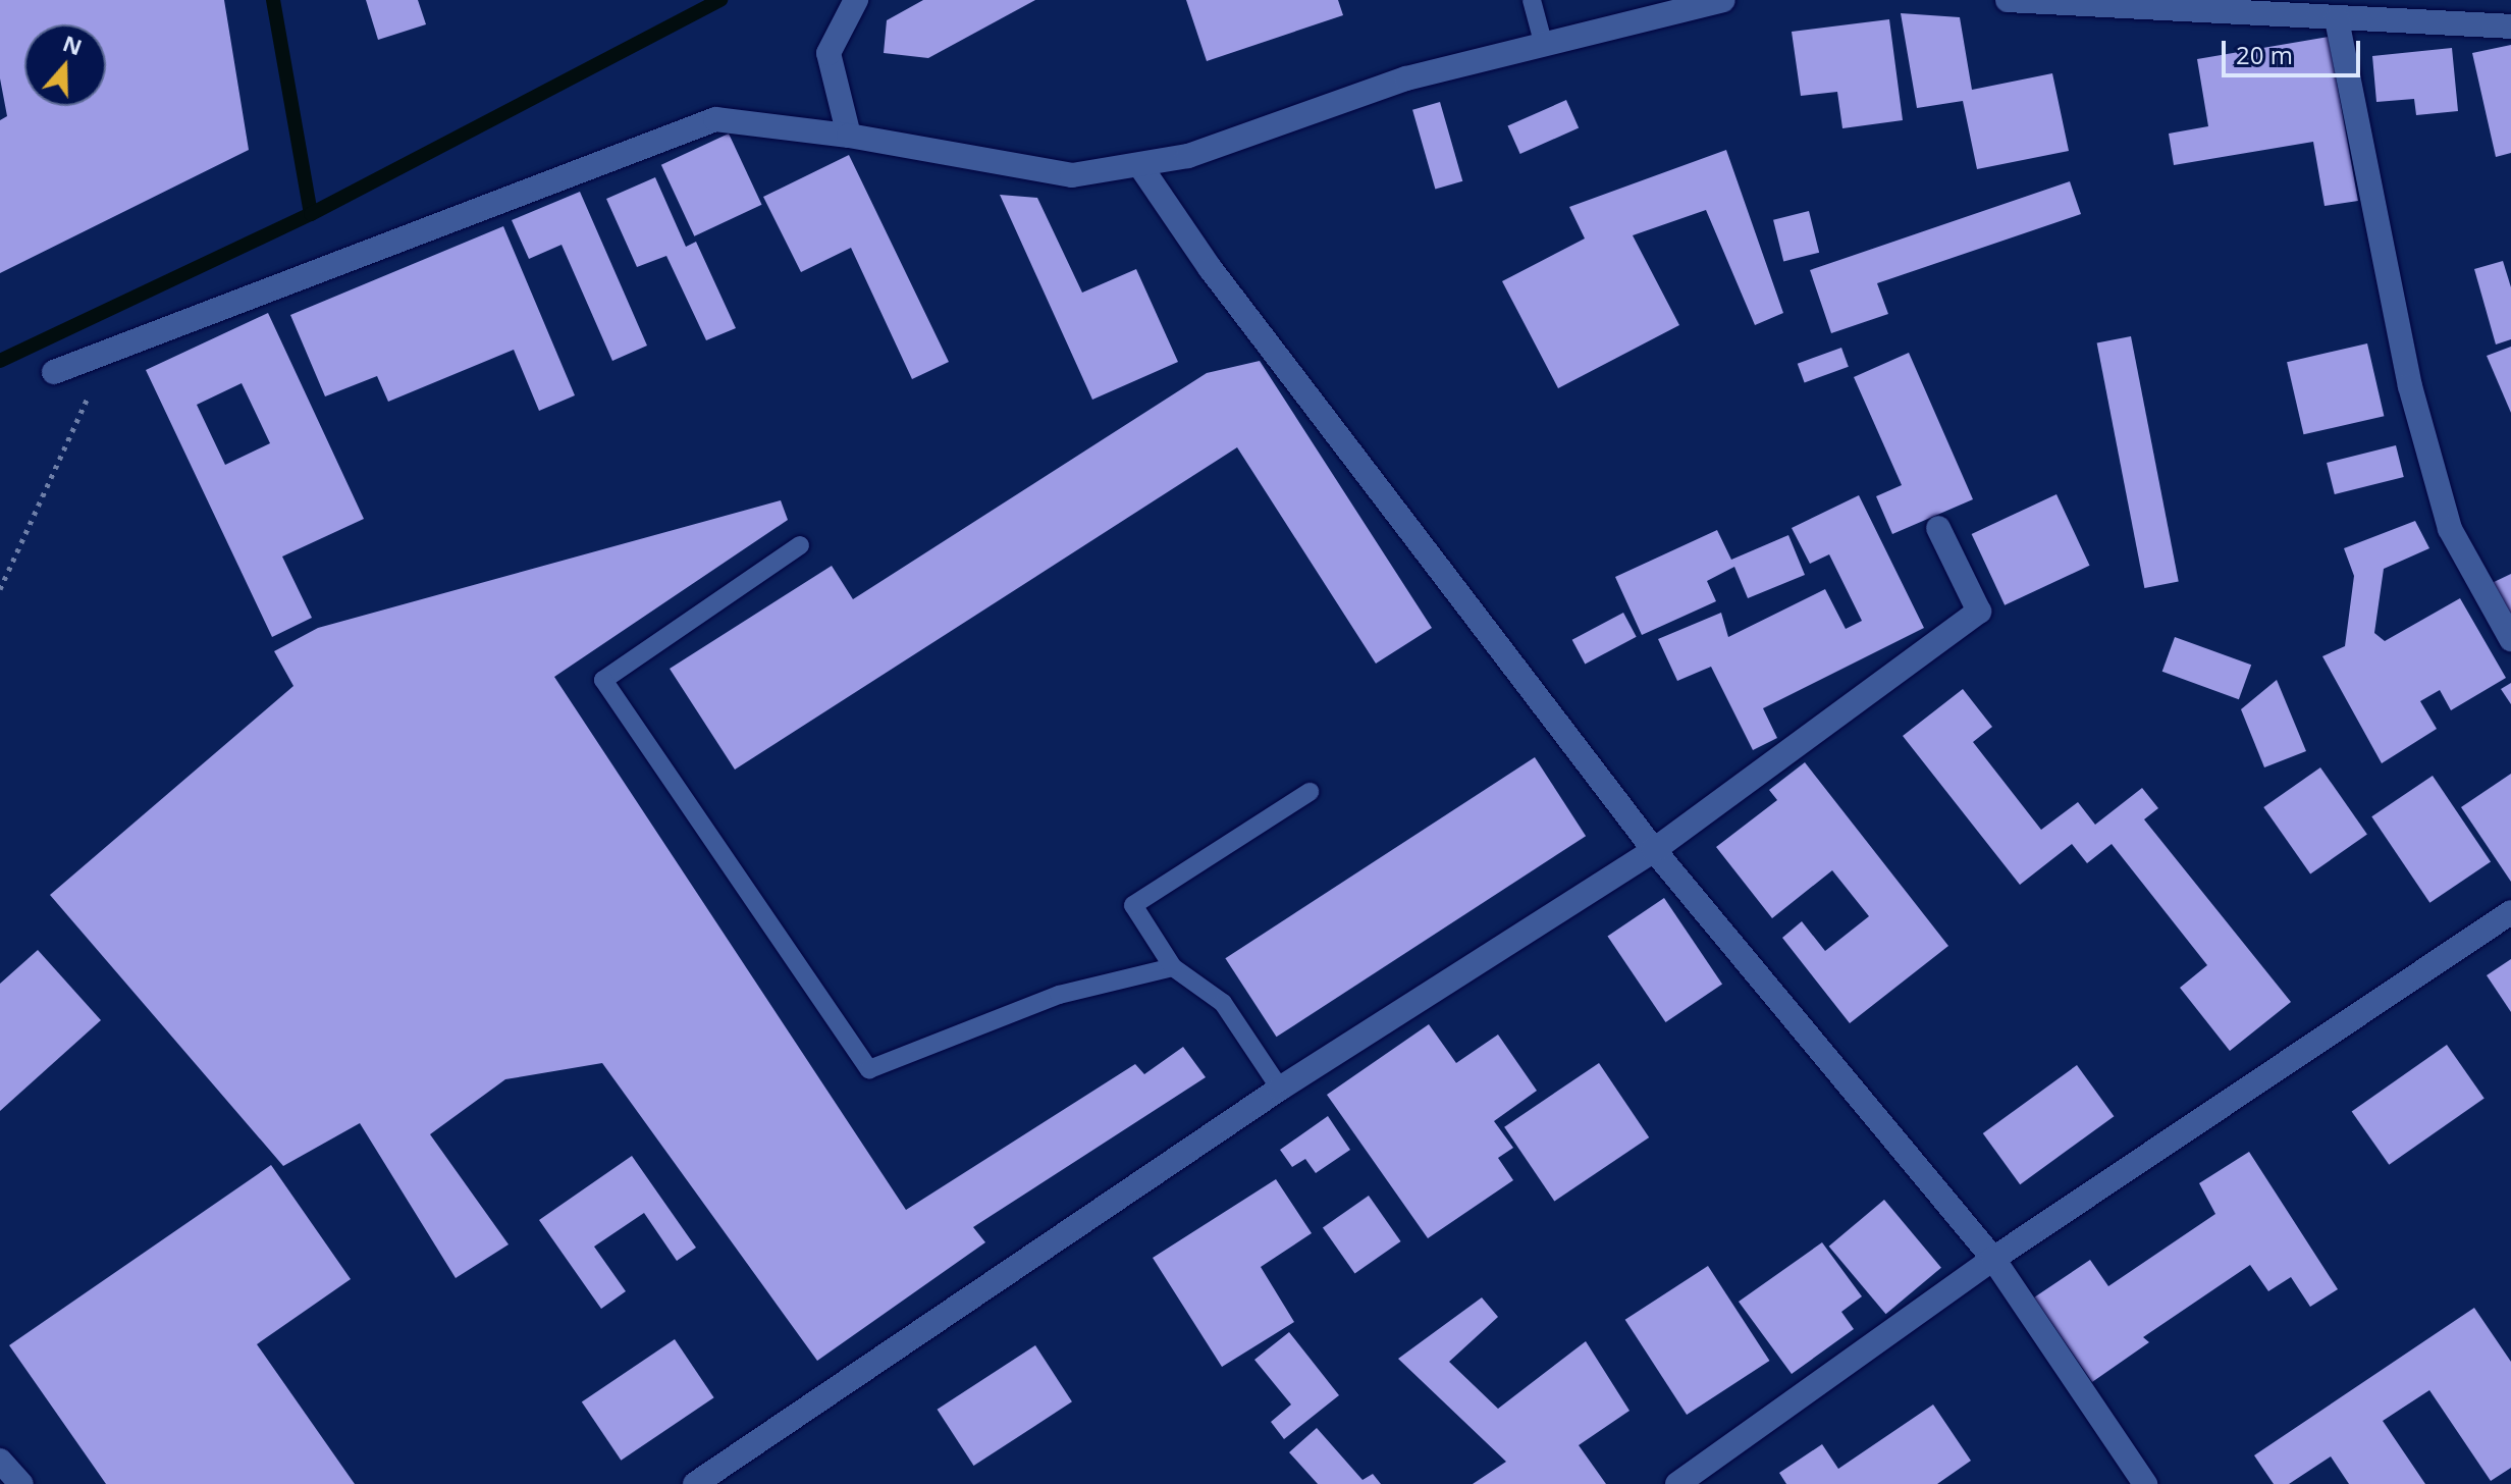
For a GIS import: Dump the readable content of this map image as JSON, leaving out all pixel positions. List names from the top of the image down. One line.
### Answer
{"scale_bar":"20 m","north":"top"}
